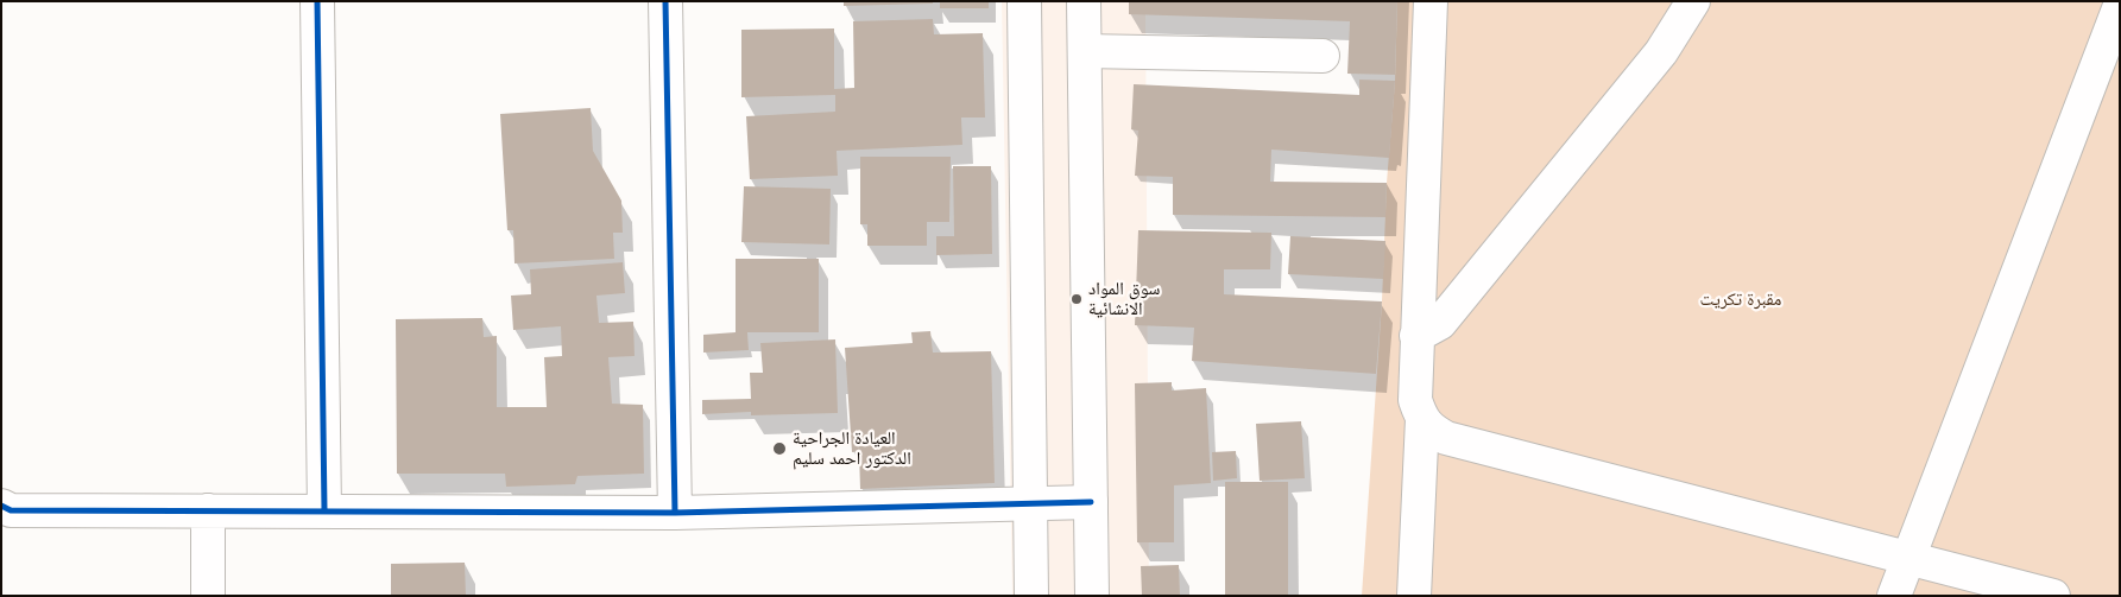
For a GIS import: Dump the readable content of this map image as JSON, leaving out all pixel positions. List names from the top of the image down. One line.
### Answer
{"parks":["مقبرة تكريت"],"places":["سوق المواد الانشائية","العيادة الجراحية الدكتور احمد سليم"]}
